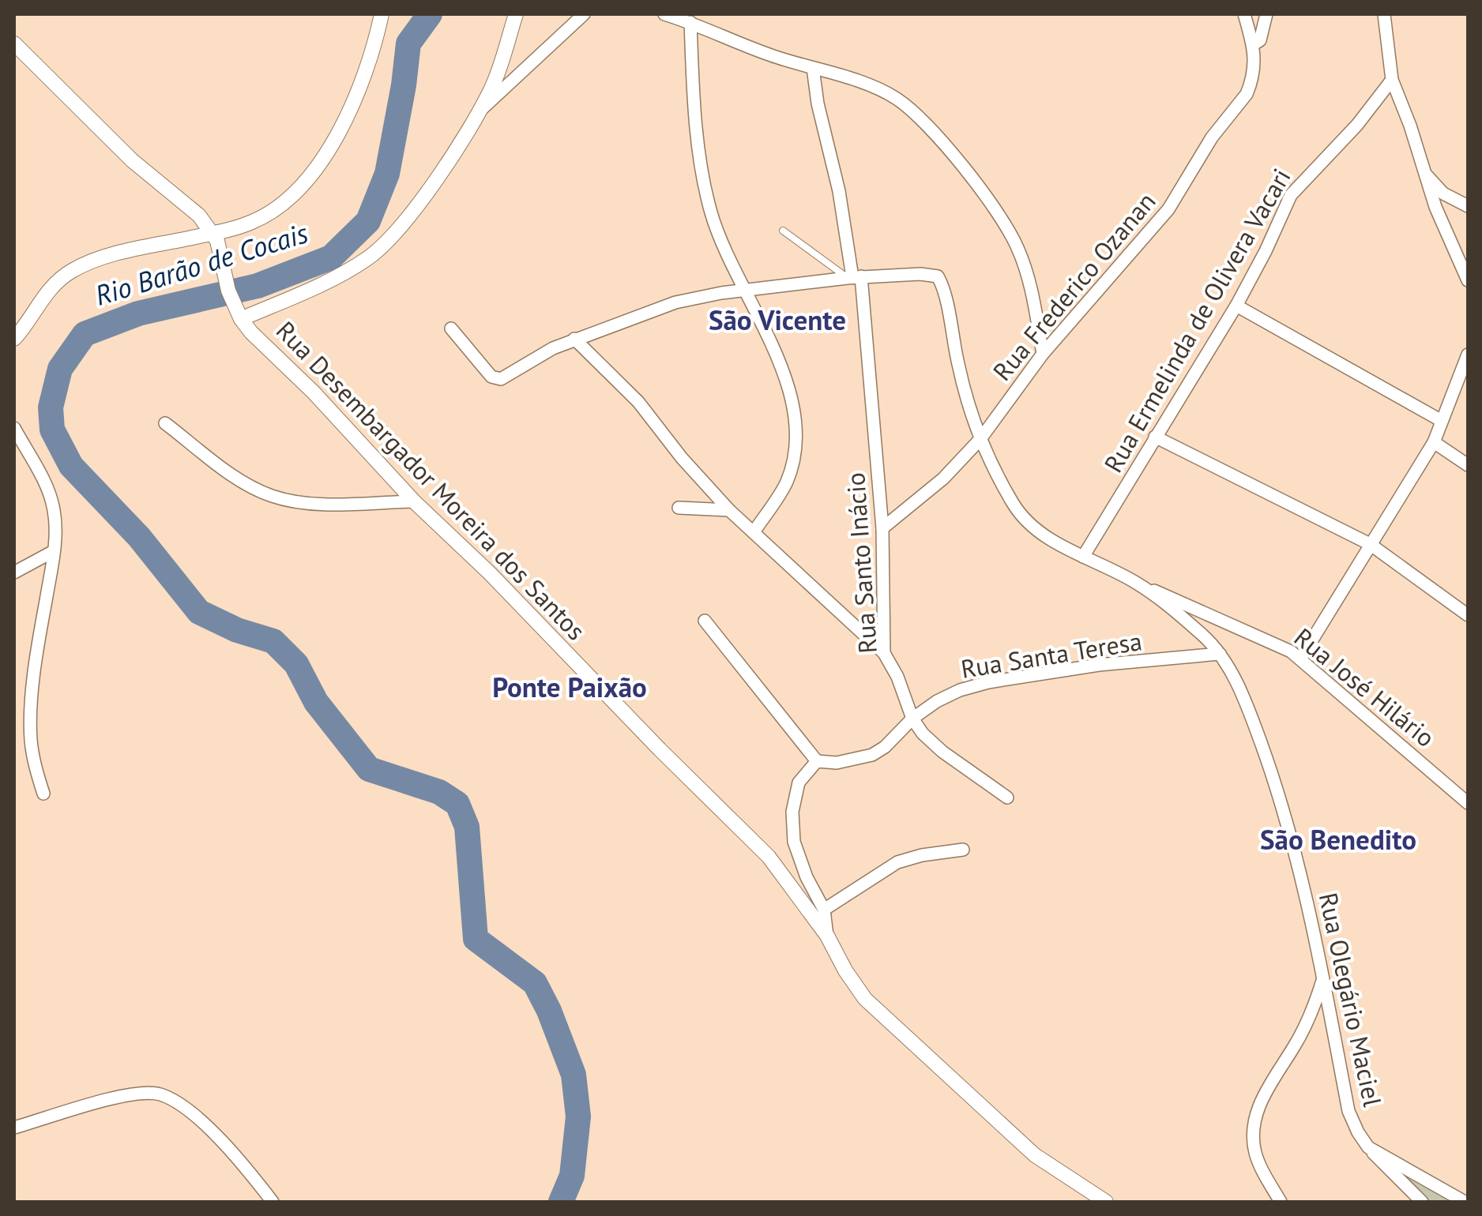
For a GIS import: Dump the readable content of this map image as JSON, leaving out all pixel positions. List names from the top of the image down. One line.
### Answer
{"streets":{"street":["Rua Frederico Ozanan","Rua Ermelinda de Olivera Vacari","Rua Desembargador Moreira dos Santos","Rua Santo Inácio","Rua Santa Teresa","Rua José Hilário","Rua Olegário Maciel"]},"crossings":[["Rua Frederico Ozanan","Rua Santo Inácio"],["Rua Frederico Ozanan","Rua Olegário Maciel"],["Rua Ermelinda de Olivera Vacari","Rua Olegário Maciel"],["Rua Santo Inácio","Rua Santa Teresa"],["Rua Santo Inácio","Rua Olegário Maciel"],["Rua Santa Teresa","Rua Olegário Maciel"],["Rua José Hilário","Rua Olegário Maciel"]],"districts":["São Vicente","Ponte Paixão","São Benedito"],"water":["Rio Barão de Cocais"]}
